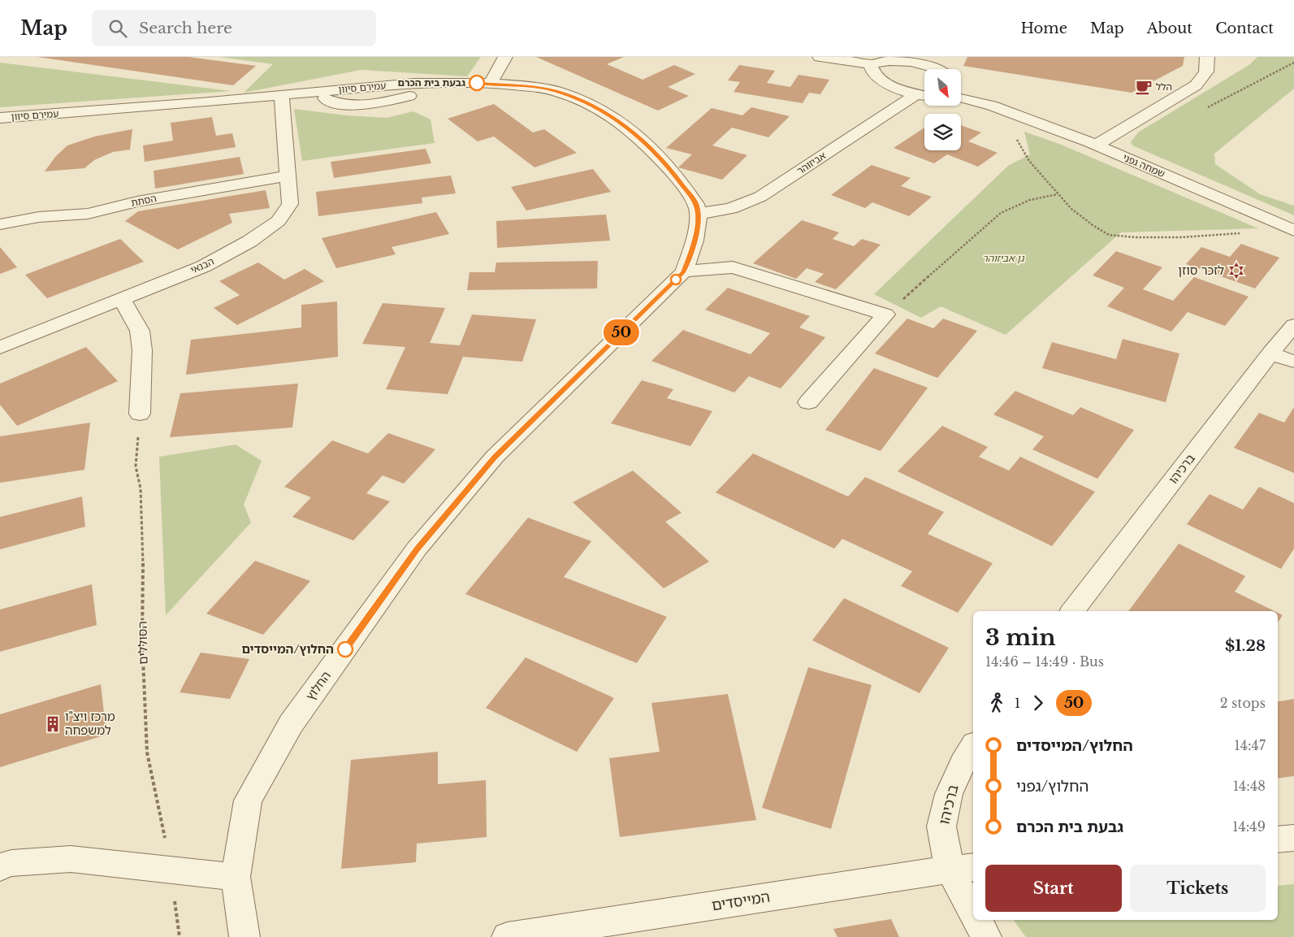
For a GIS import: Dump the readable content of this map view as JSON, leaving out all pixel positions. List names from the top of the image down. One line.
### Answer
{"streets":{"street":["עמירם סיוון","אביזוהר","שמחה גפני","הסתת","הבנאי","ברכיהו","החלוץ","המייסדים"],"path":["הסוללים"]},"crossings":[["עמירם סיוון","אביזוהר"],["עמירם סיוון","הבנאי"],["עמירם סיוון","החלוץ"],["אביזוהר","החלוץ"],["הסתת","הבנאי"],["ברכיהו","המייסדים"]],"parks":["גן אביזוהר"],"places":{"other":["גבעת בית הכרם","החלוץ/המייסדים"],"cafe":["הלל"],"synagogue":["לזכר סוזן"],"building":["מרכז ויצ\"ו למשפחה"]},"lines":["bus line 50"],"north":"bottom right","page":{"header":"Map","search":"Search here","nav":["Home","Map","About","Contact"],"on_map":"50","heading":["3 min","14:46 – 14:49 · Bus","$1.28"],"legs":["1","50","2 stops"],"list":[{"name":"החלוץ/המייסדים","value":"14:47"},{"name":"החלוץ/גפני","value":"14:48"},{"name":"גבעת בית הכרם","value":"14:49"}],"buttons":["Start","Tickets"]}}
